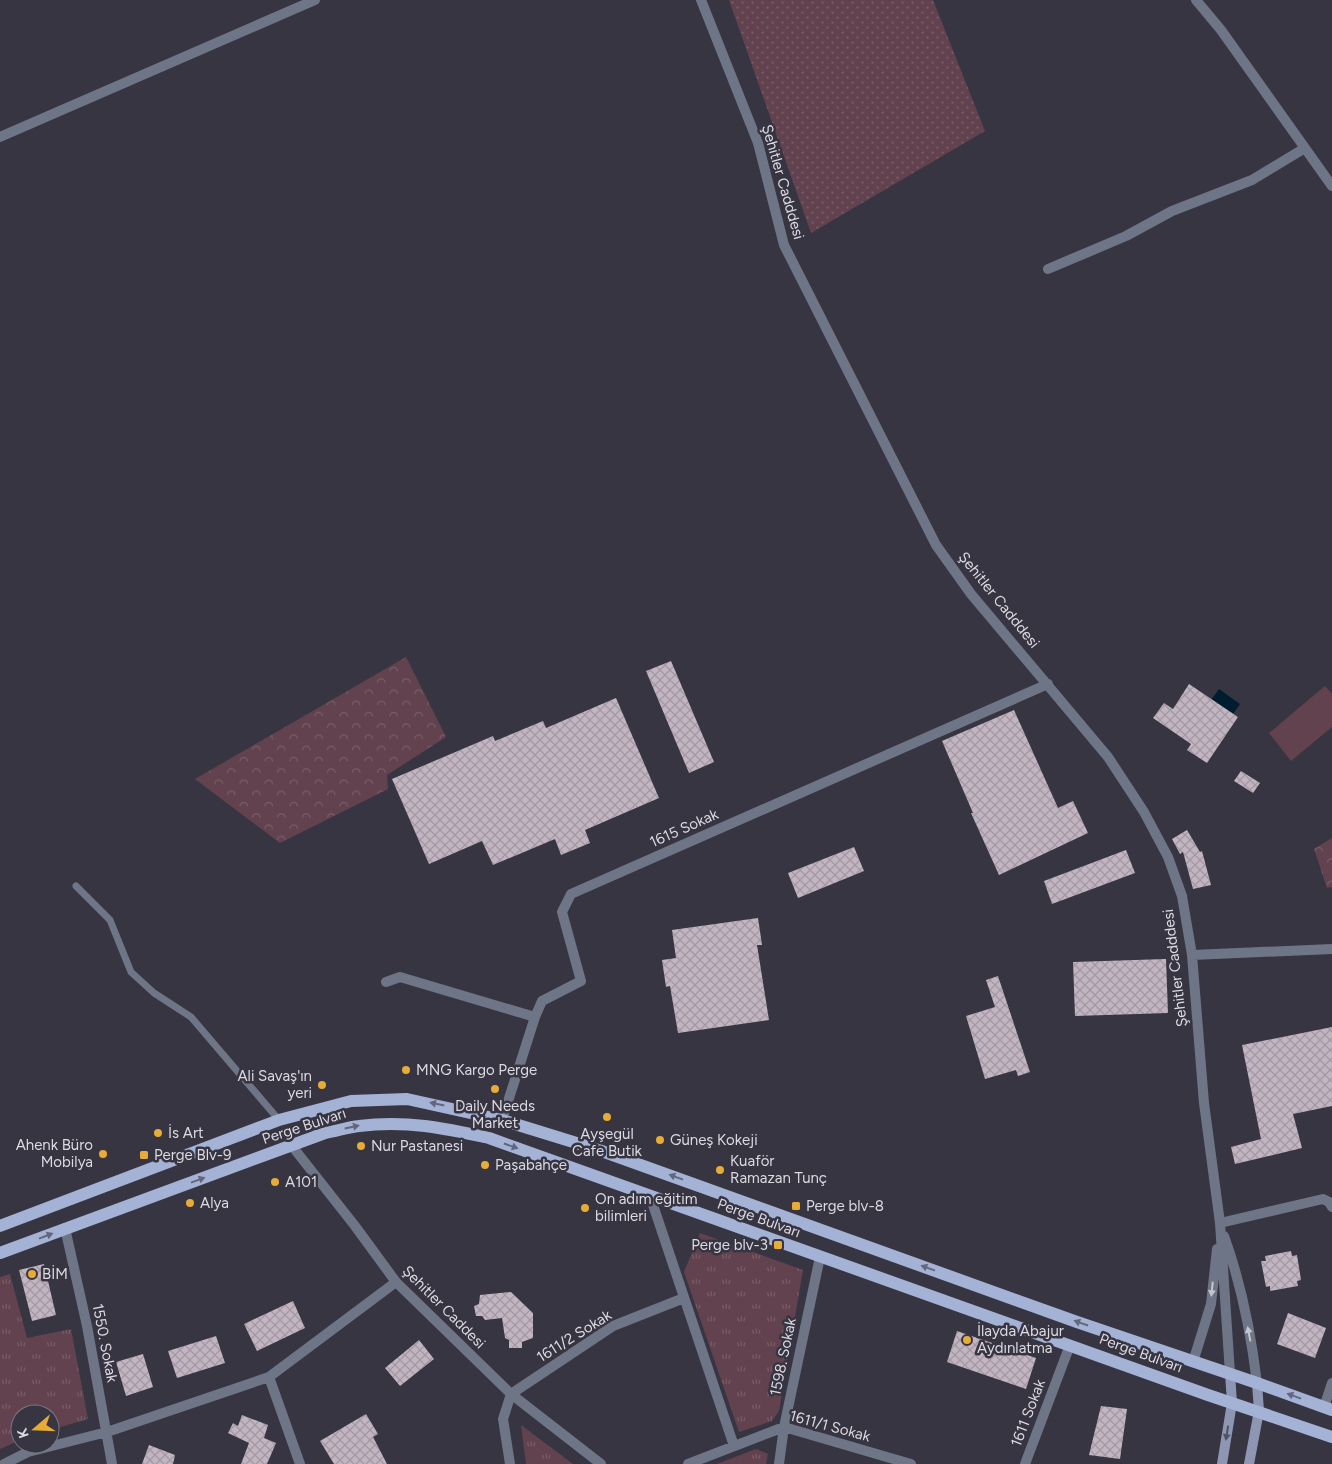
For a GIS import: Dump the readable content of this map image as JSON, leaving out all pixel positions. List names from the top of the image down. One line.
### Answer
{"streets":{"main road":["Perge Bulvarı"],"street":["Şehitler Cadddesi","1615 Sokak","Şehitler Caddesi","1611/2 Sokak","1550. Sokak","1598. Sokak","1611 Sokak","1611/1 Sokak"]},"crossings":[["Şehitler Cadddesi","1615 Sokak"],["1615 Sokak","Perge Bulvarı"],["Perge Bulvarı","Şehitler Caddesi"],["Perge Bulvarı","1550. Sokak"],["Perge Bulvarı","1598. Sokak"],["Perge Bulvarı","1611 Sokak"],["Şehitler Caddesi","1611/2 Sokak"],["1598. Sokak","1611/1 Sokak"]],"places":{"other":["MNG Kargo Perge","Ali Savaş'ın yeri","Daily Needs Market","Ayşegül Cafe Butik","İs Art","Güneş Kokeji","Nur Pastanesi","Ahenk Büro Mobilya","Paşabahçe","Kuaför Ramazan Tunç","A101","Alya","On adım eğitim bilimleri","BİM","İlayda Abajur Aydınlatma"],"transit":["Perge Blv-9","Perge blv-8","Perge blv-3"]},"north":"left"}
